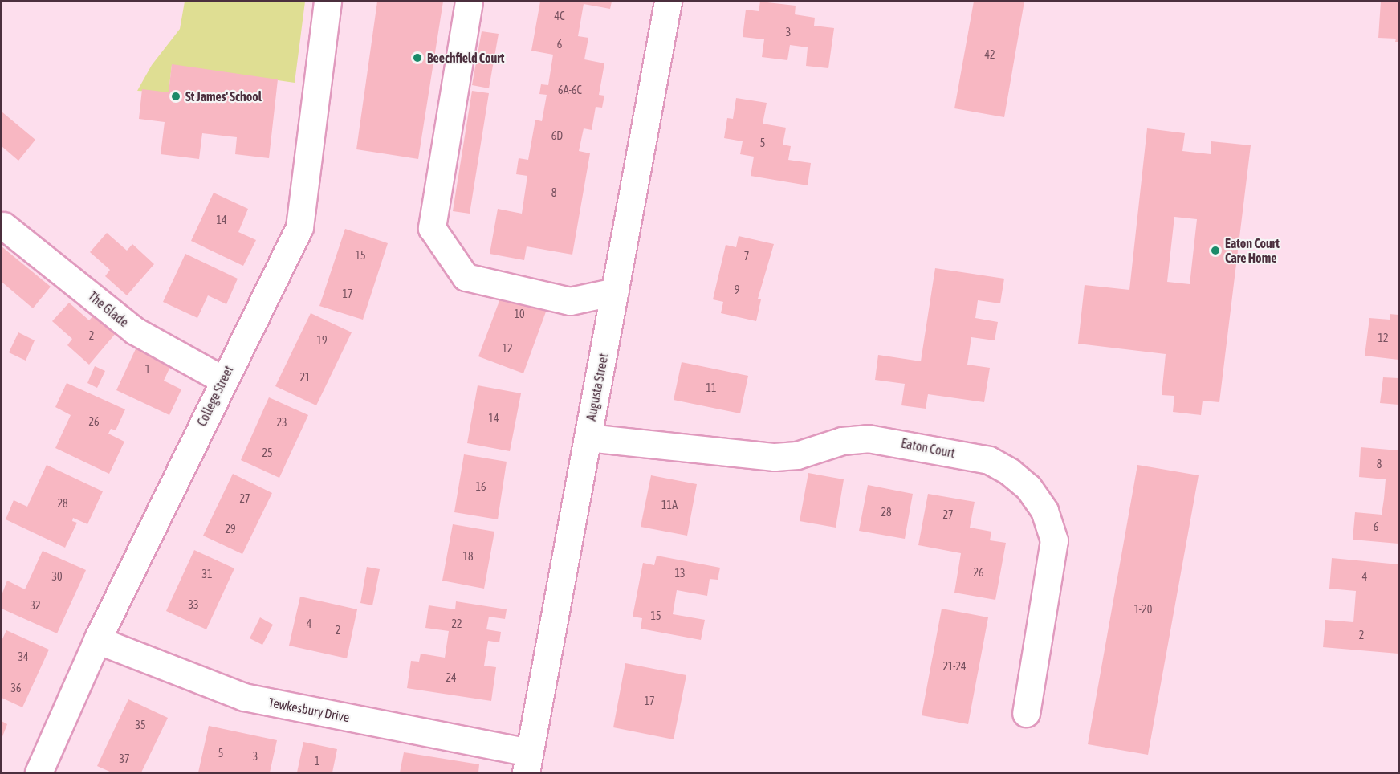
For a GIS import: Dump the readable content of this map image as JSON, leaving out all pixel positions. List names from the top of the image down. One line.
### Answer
{"streets":{"street":["The Glade","Augusta Street","College Street","Eaton Court","Tewkesbury Drive"]},"crossings":[["The Glade","College Street"],["Augusta Street","Eaton Court"],["Augusta Street","Tewkesbury Drive"],["College Street","Tewkesbury Drive"]],"places":["Beechfield Court","St James' School","Eaton Court Care Home"],"house_numbers":["4C","3","6","42","6A-6C","6D","5","8","14","15","7","9","17","10","2","12","19","12","1","21","11","14","26","23","25","8","16","27","28","11A","28","27","6","29","18","26","13","31","30","4","33","32","1-20","15","4","22","2","2","34","21-24","24","36","17","35","5","3","37","1"]}
